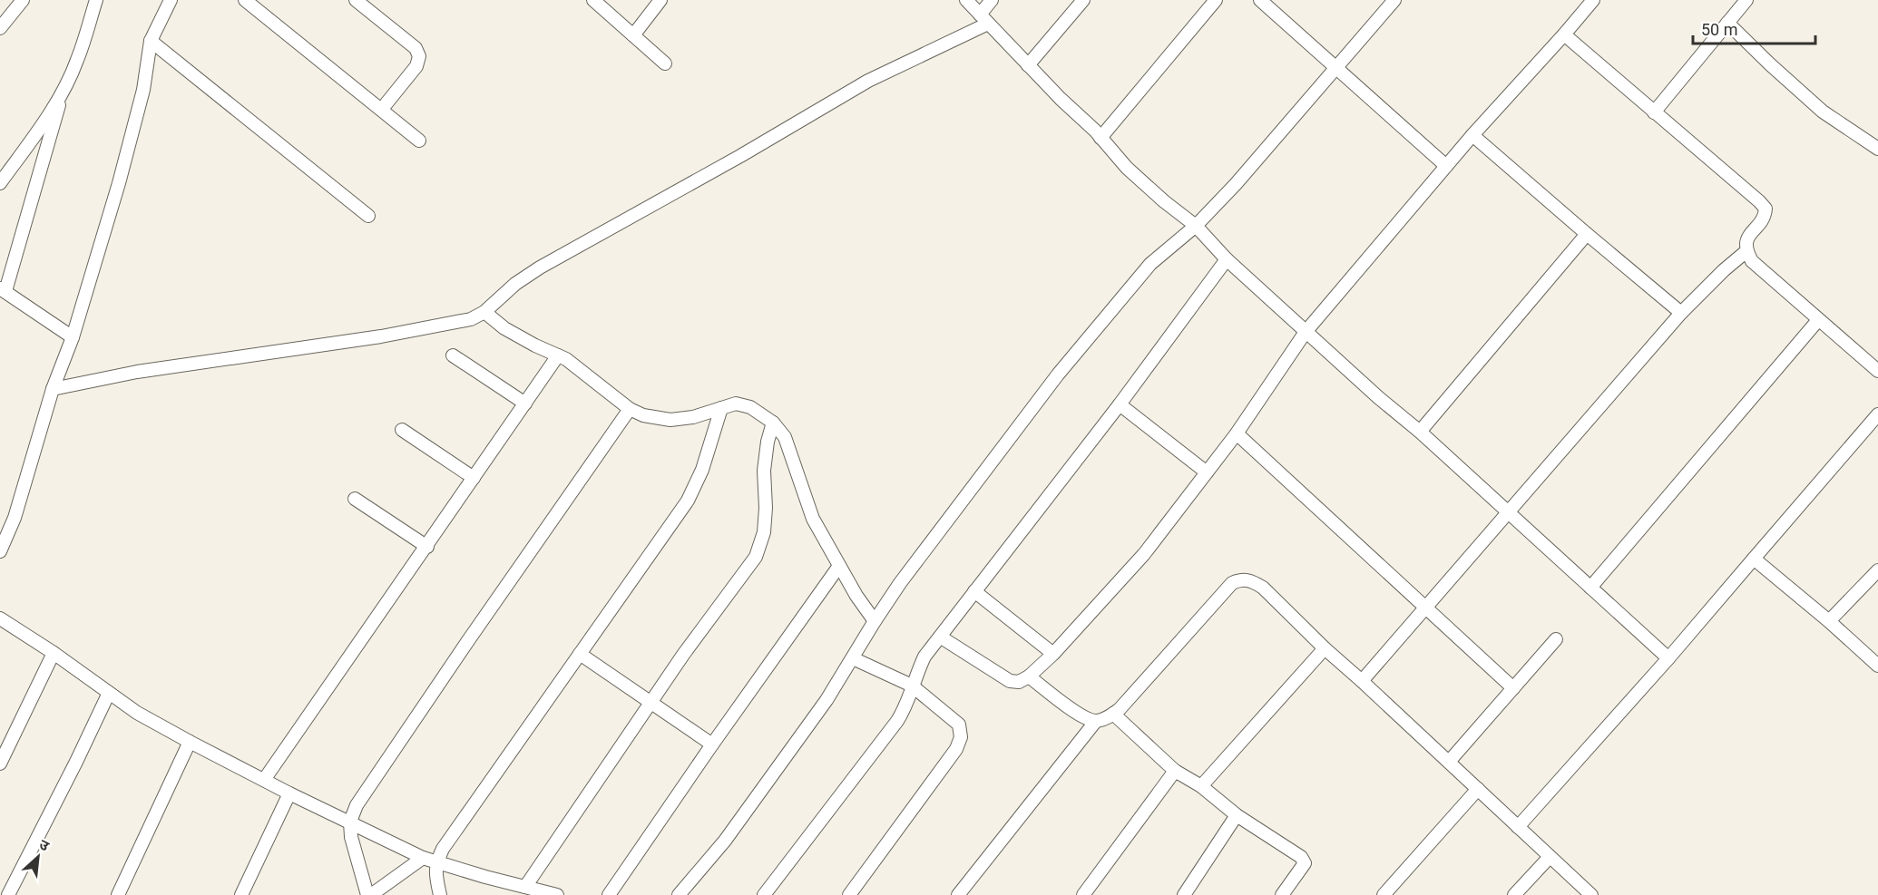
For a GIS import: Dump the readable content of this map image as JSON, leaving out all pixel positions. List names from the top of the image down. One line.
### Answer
{"scale_bar":"50 m","north":"top right"}
